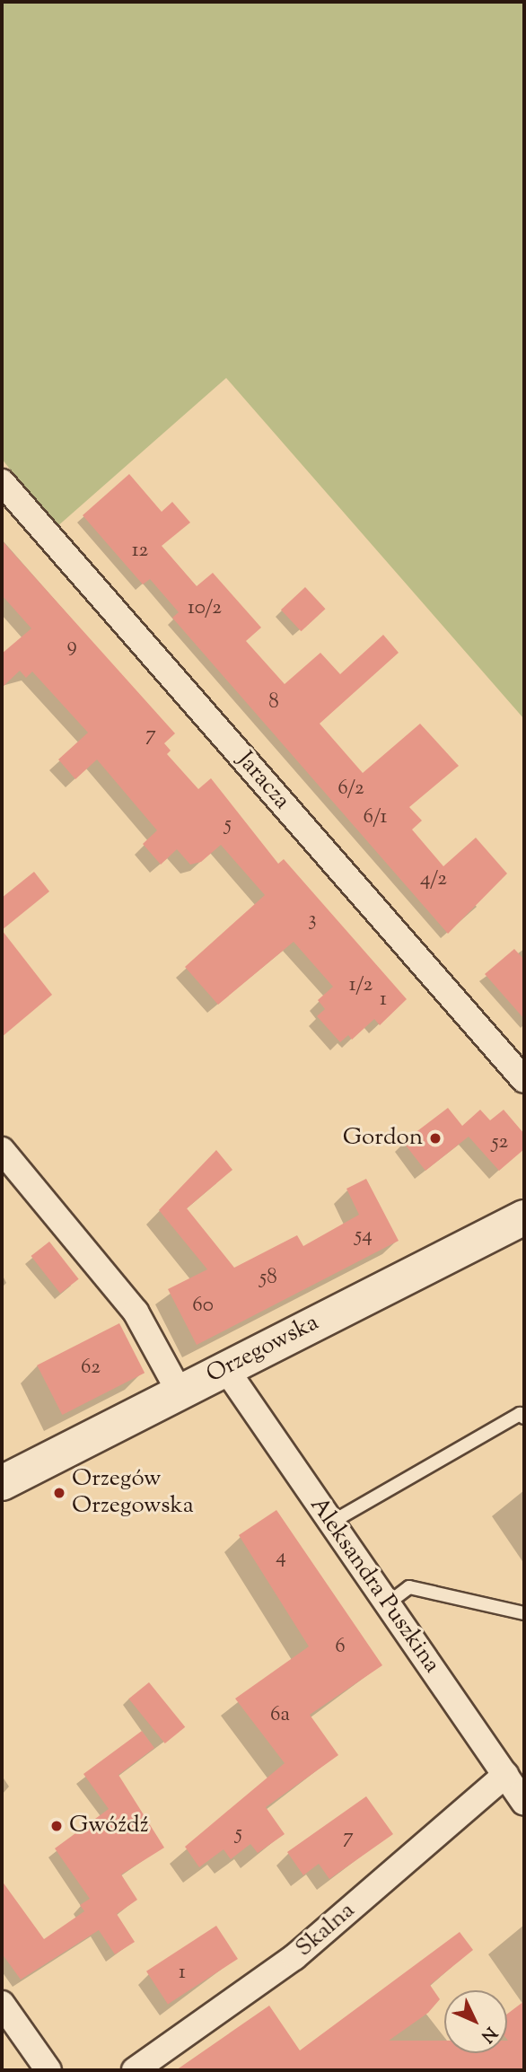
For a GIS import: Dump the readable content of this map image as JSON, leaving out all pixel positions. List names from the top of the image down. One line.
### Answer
{"streets":{"street":["Jaracza","Orzegowska","Aleksandra Puszkina","Skalna"]},"crossings":[["Orzegowska","Aleksandra Puszkina"],["Aleksandra Puszkina","Skalna"]],"places":["Gordon","Orzegów Orzegowska","Gwóźdź"],"house_numbers":["12","10/2","9","8","7","6/2","6/1","5","4/2","3","1/2","1","52","54","58","60","62","4","6","6a","5","7","1"],"north":"bottom right"}
